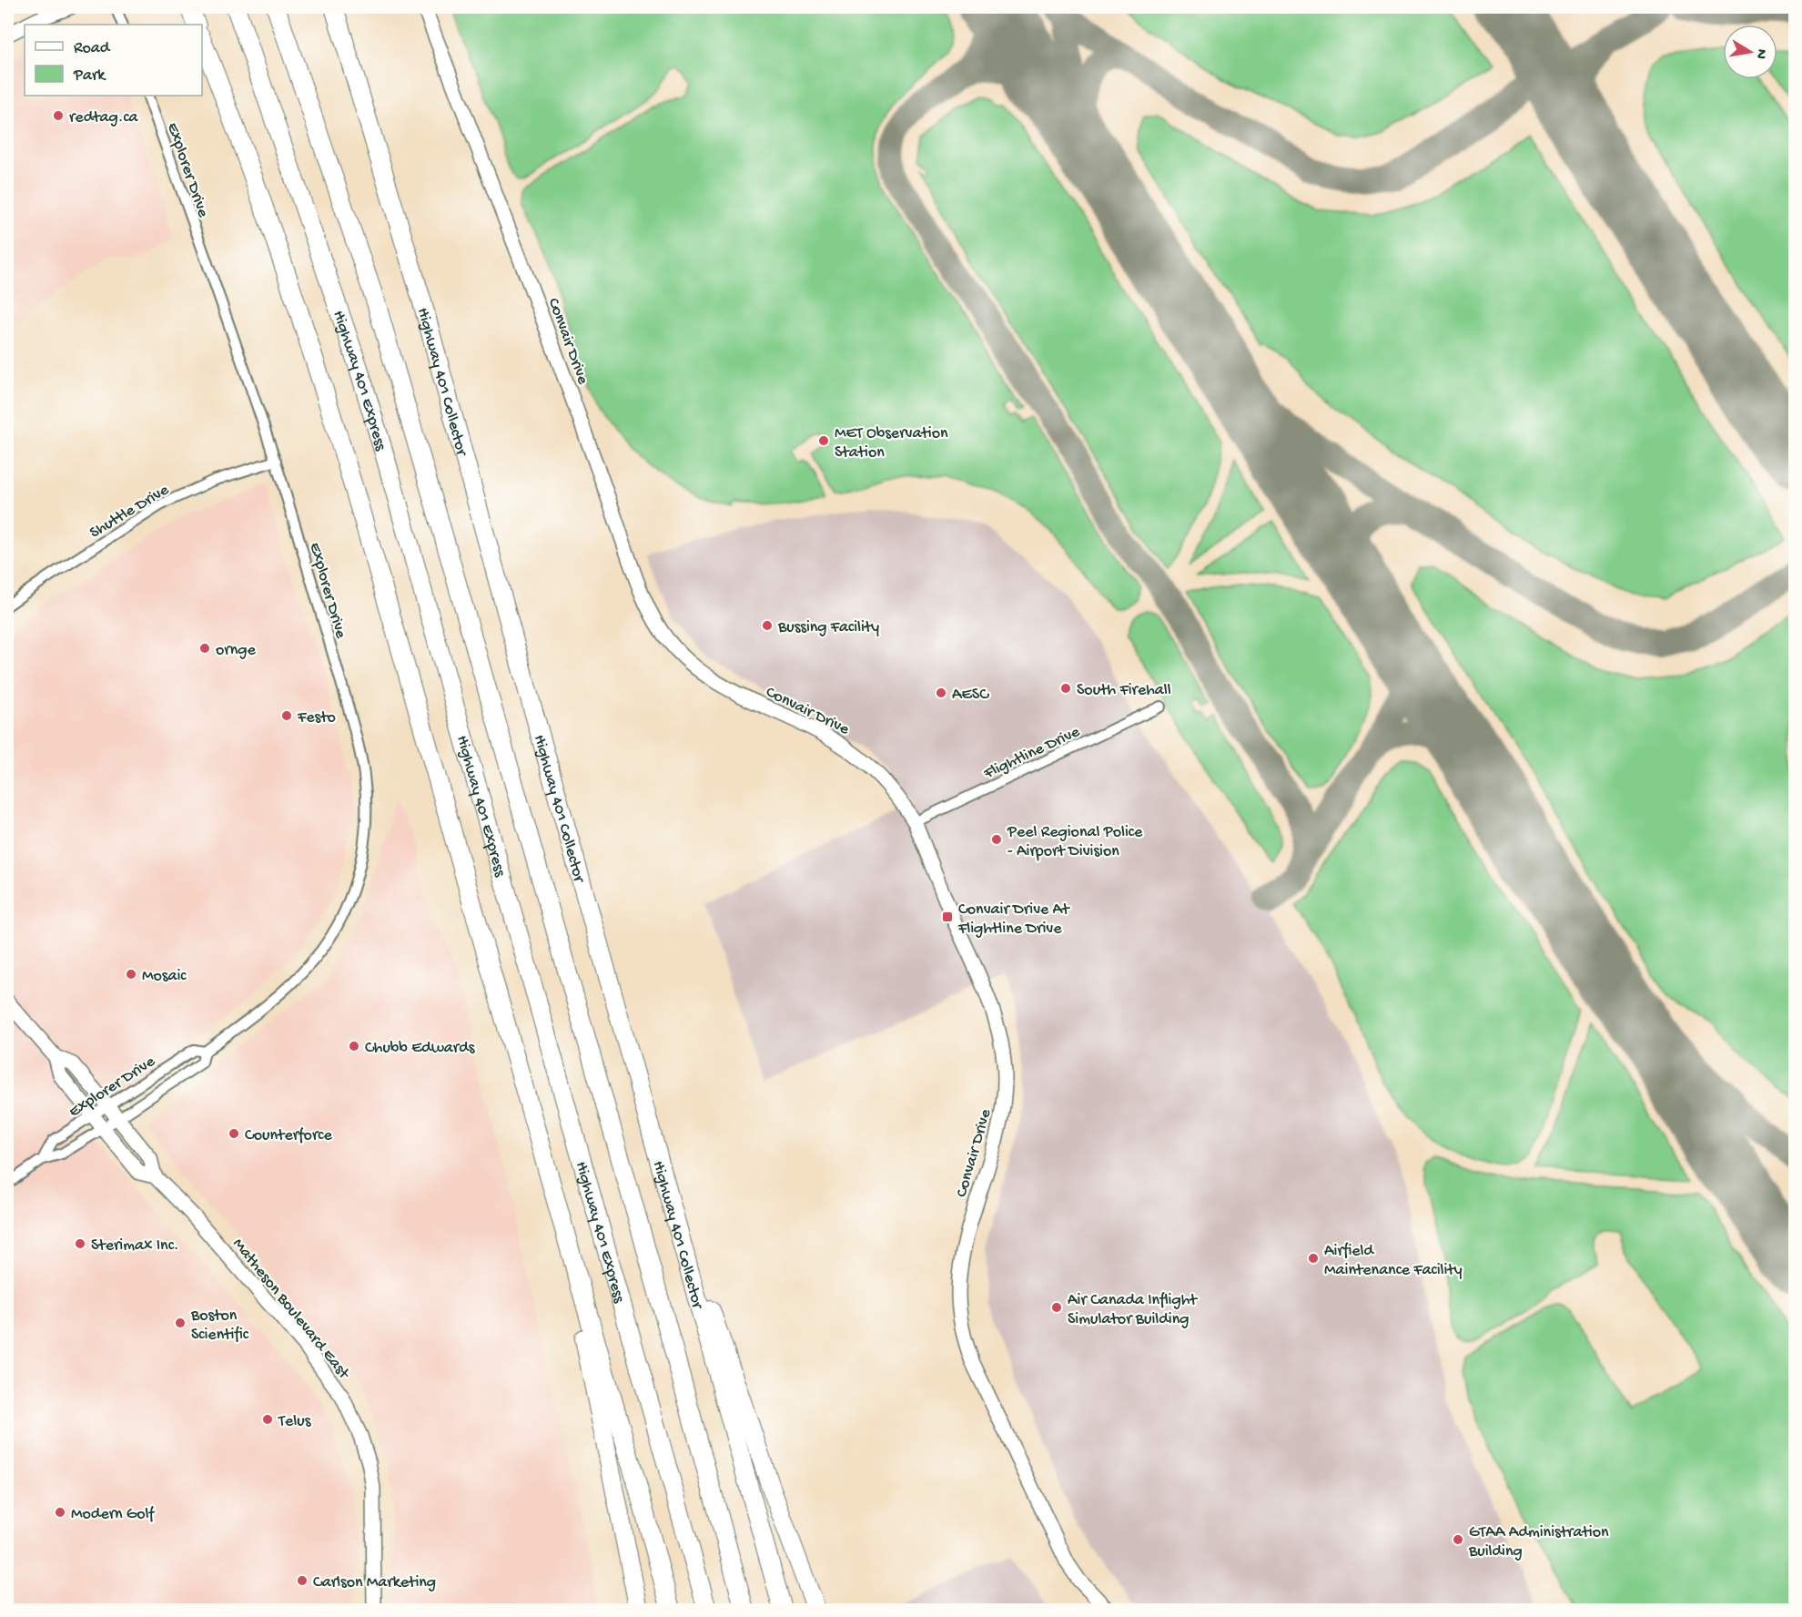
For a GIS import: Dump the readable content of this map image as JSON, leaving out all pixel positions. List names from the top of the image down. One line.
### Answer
{"streets":{"highway":["Highway 401 Express","Highway 401 Collector"],"street":["Explorer Drive","Convair Drive","Shuttle Drive","Flightline Drive","Matheson Boulevard East"]},"crossings":[["Explorer Drive","Shuttle Drive"],["Explorer Drive","Matheson Boulevard East"],["Convair Drive","Flightline Drive"]],"places":{"other":["redtag.ca","MET Observation Station","Bussing Facility","ornge","South Firehall","AESC","Festo","Peel Regional Police - Airport Division","Mosaic","Chubb Edwards","Counterforce","Sterimax Inc.","Airfield Maintenance Facility","Air Canada Inflight Simulator Building","Boston Scientific","Telus","Modern Golf","GTAA Administration Building","Carlson Marketing"],"transit":["Convair Drive At Flightline Drive"]},"legend":["Road","Park"],"north":"right"}
